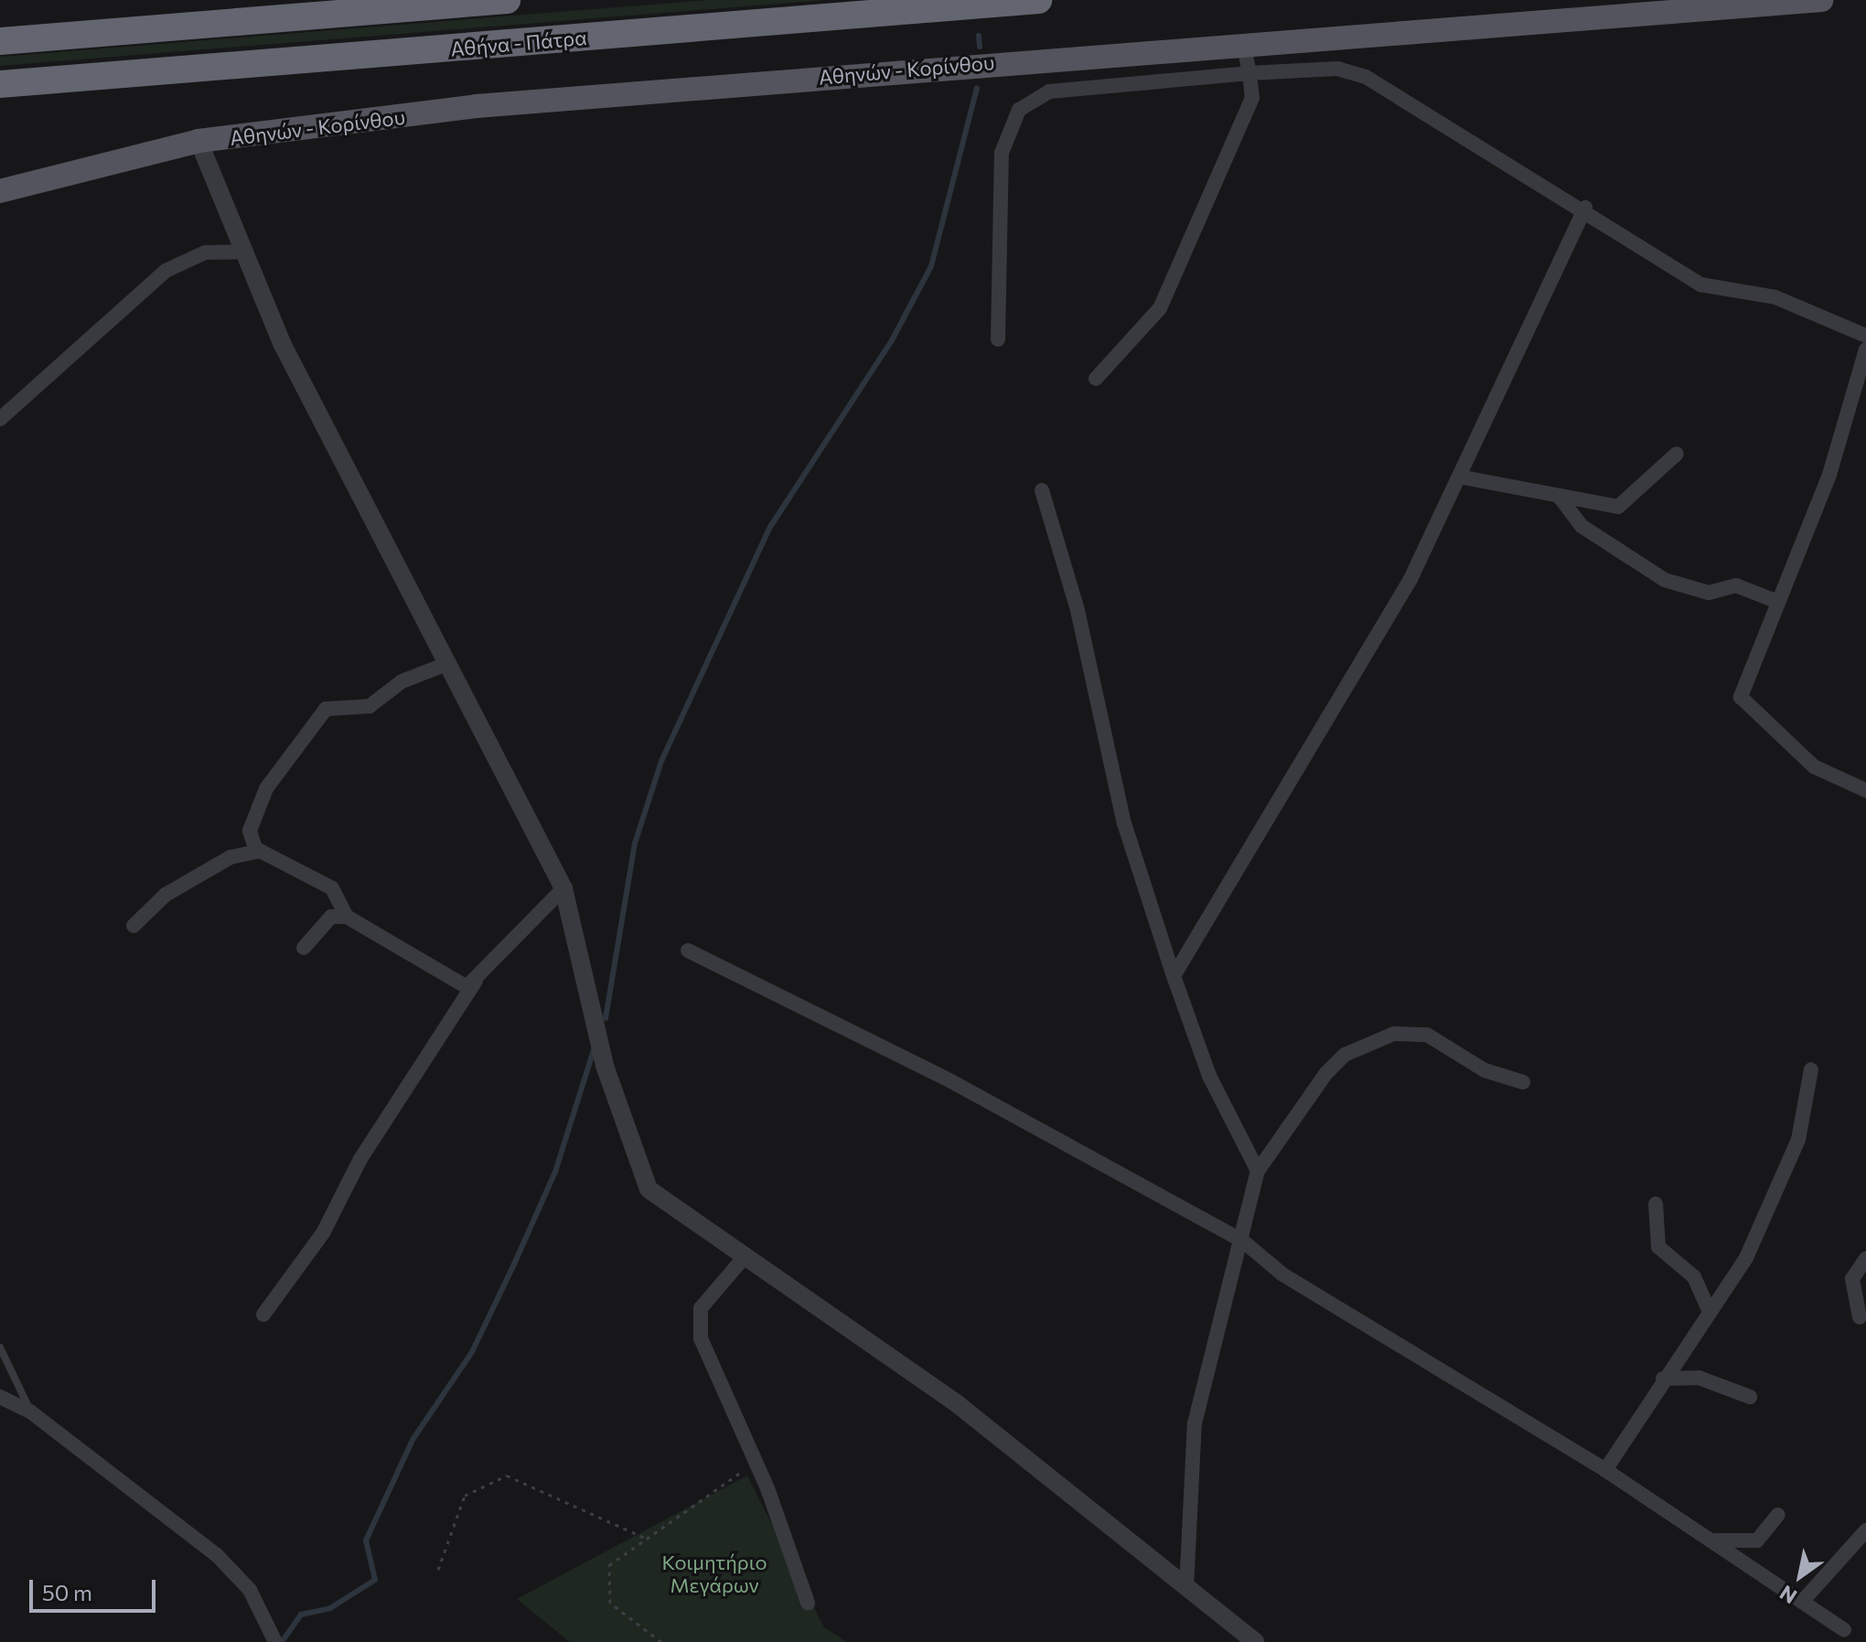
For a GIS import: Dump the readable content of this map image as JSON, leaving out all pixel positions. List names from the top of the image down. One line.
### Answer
{"streets":{"highway":["Αθήνα - Πάτρα"],"main road":["Αθηνών - Κορίνθου"]},"parks":["Κοιμητήριο Μεγάρων"],"scale_bar":"50 m","north":"bottom left"}
